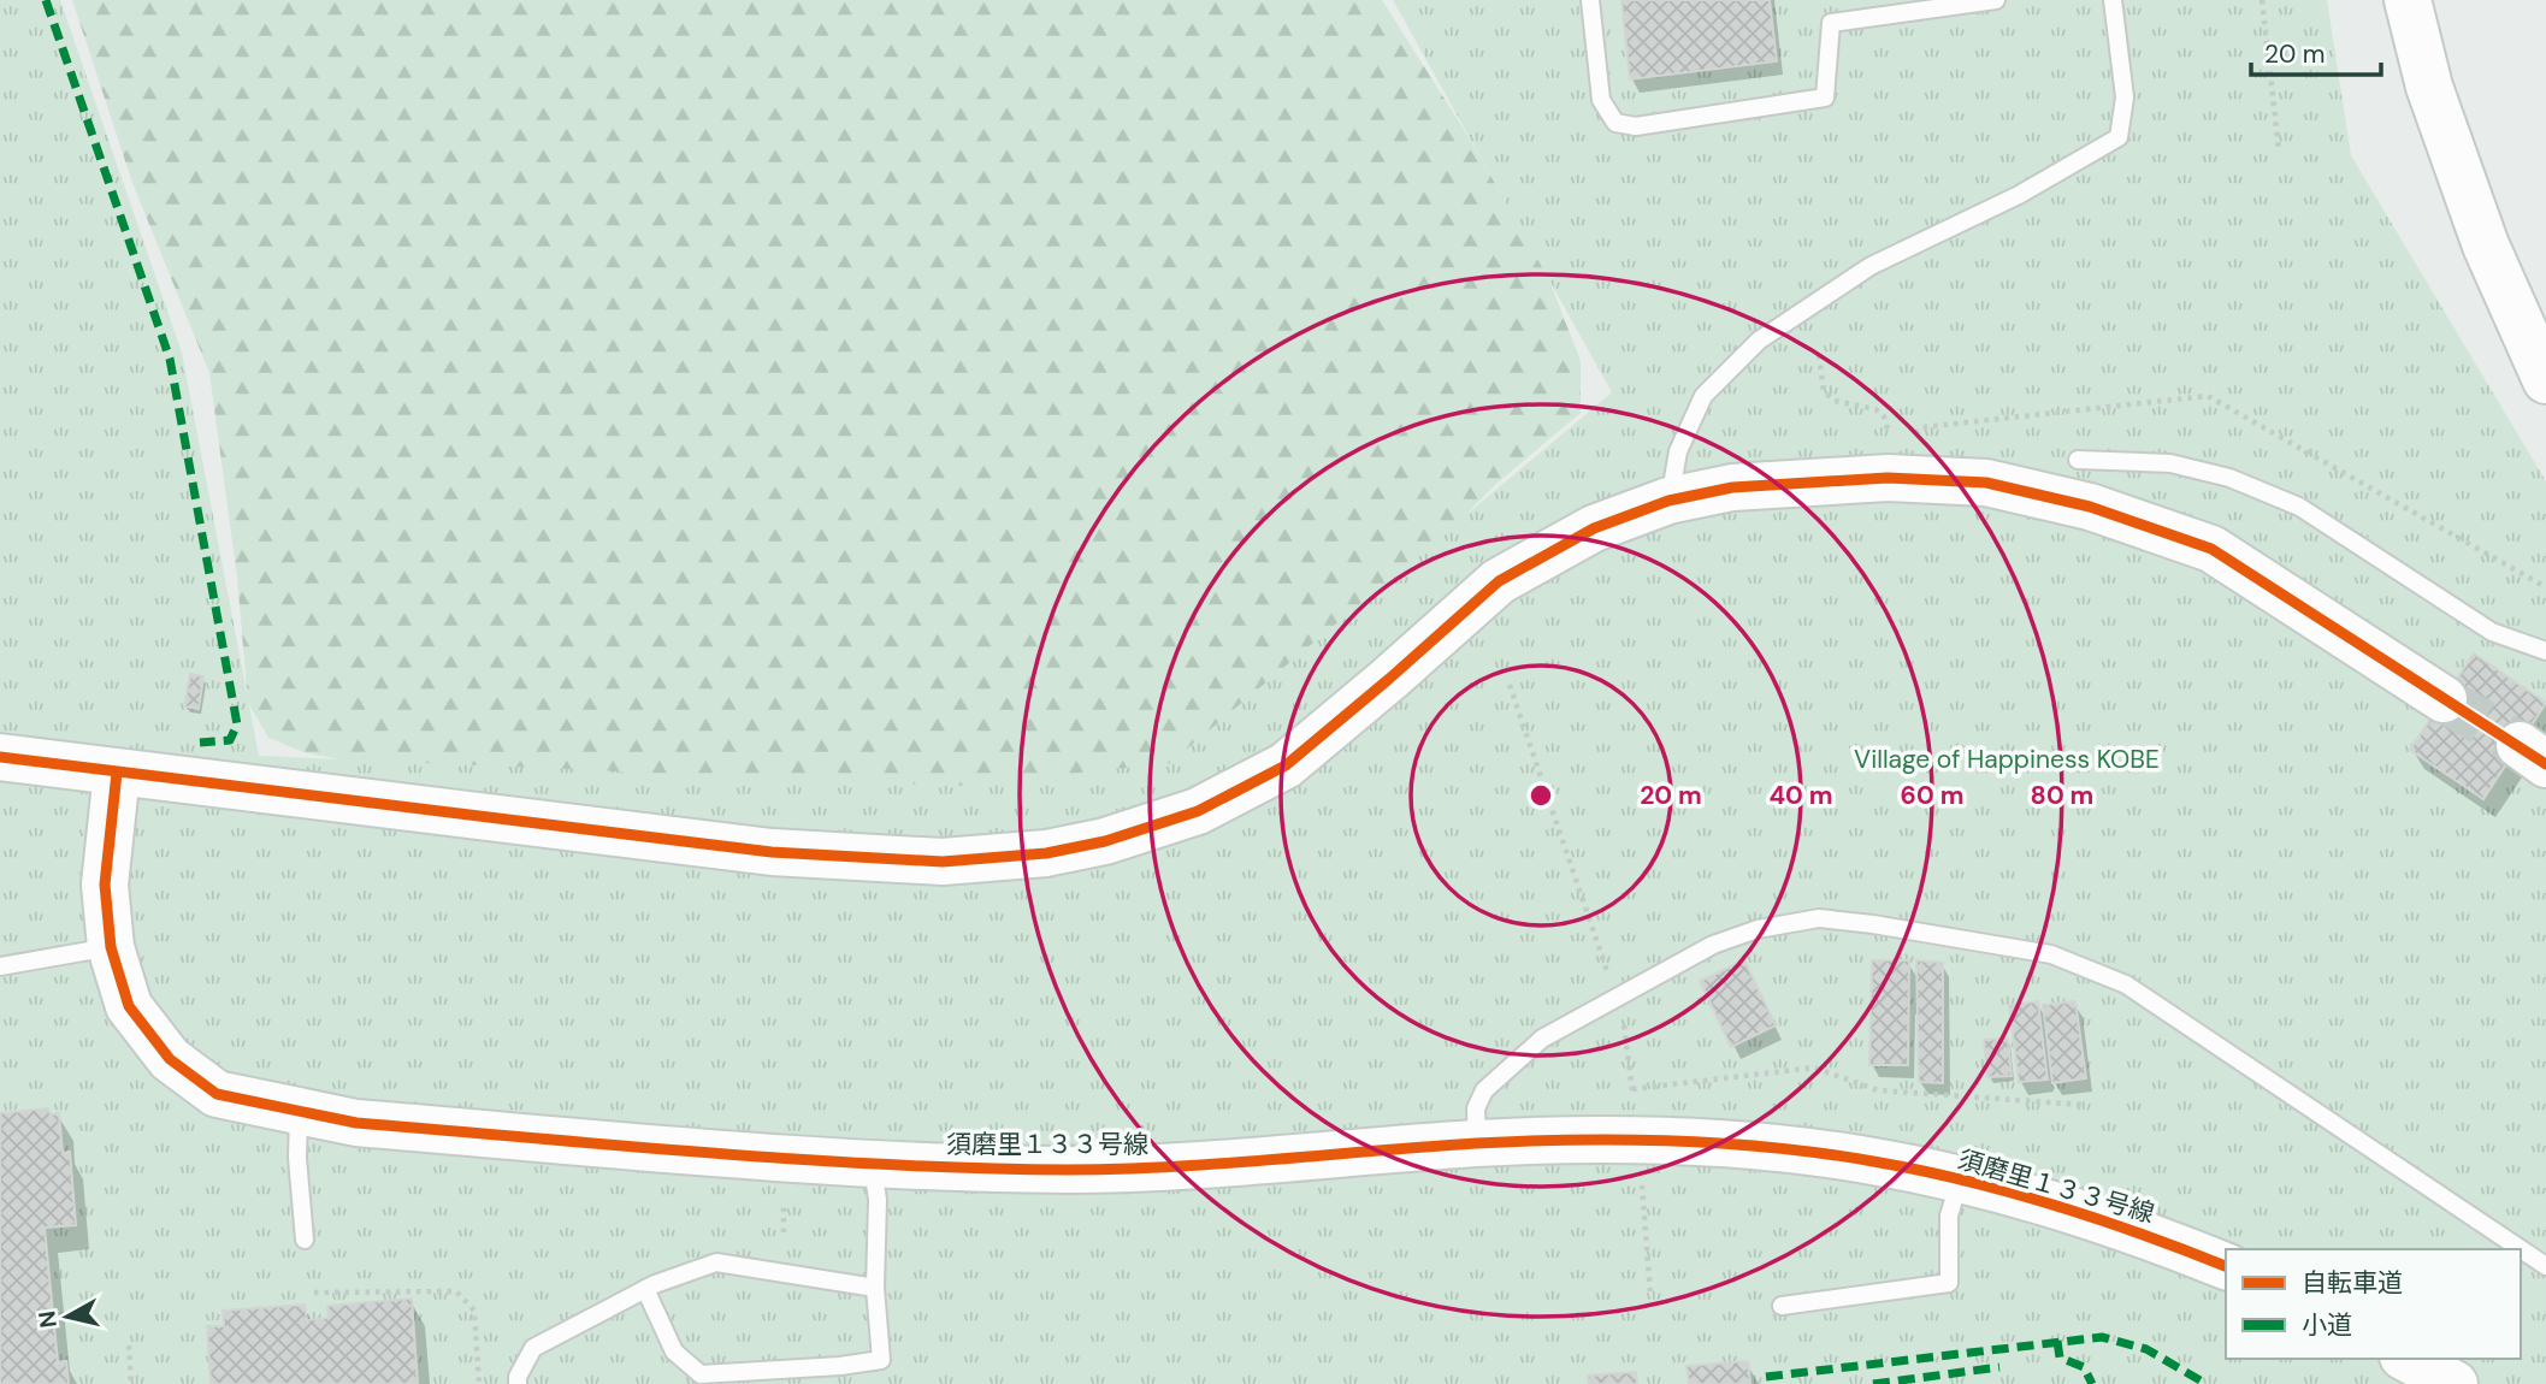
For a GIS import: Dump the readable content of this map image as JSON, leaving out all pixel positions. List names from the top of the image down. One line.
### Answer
{"streets":{"street":["須磨里１３３号線"]},"parks":["Village of Happiness KOBE"],"legend":["自転車道","小道"],"scale_bar":"20 m","north":"left","rings":["20 m","40 m","60 m","80 m"]}
